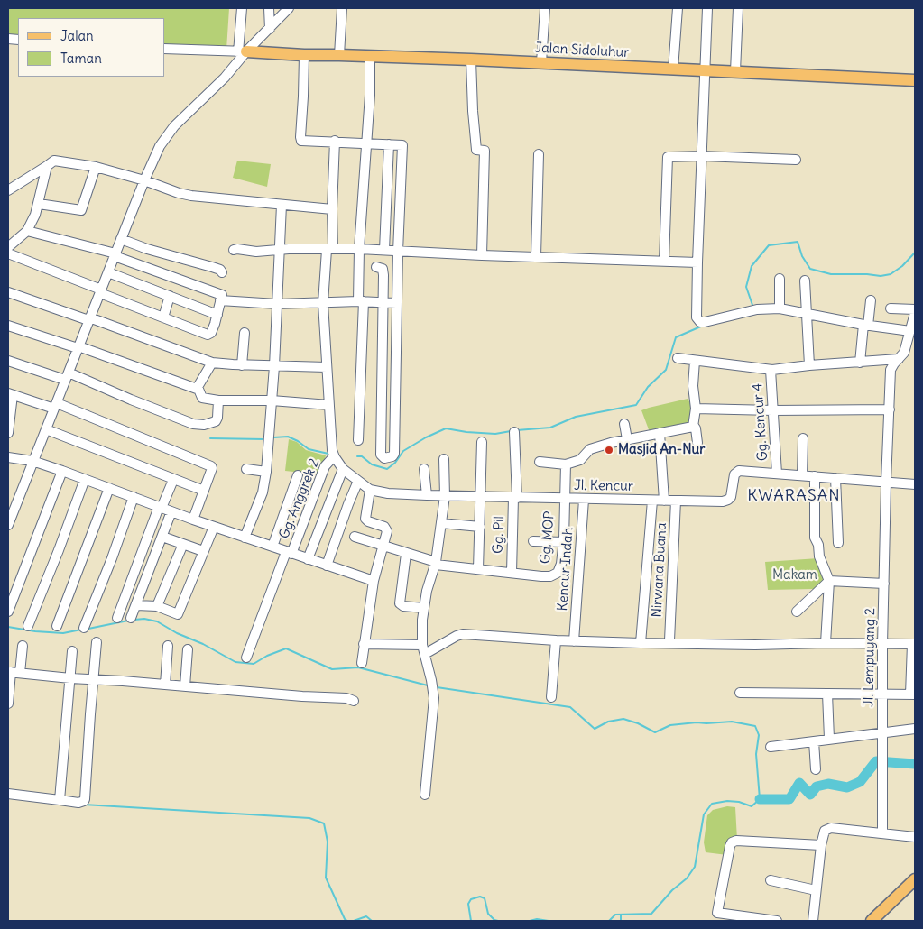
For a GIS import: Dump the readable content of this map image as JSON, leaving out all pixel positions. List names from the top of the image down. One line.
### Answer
{"streets":{"main road":["Jalan Sidoluhur"],"street":["Gg. Kencur 4","Jl. Kencur","Gg. Anggrek 2","Gg. Pil","Gg. MOP","Kencur Indah","Nirwana Buana","Jl. Lempuyang 2"]},"crossings":[["Gg. Kencur 4","Jl. Kencur"],["Jl. Kencur","Gg. Anggrek 2"],["Jl. Kencur","Gg. Pil"],["Jl. Kencur","Gg. MOP"],["Jl. Kencur","Kencur Indah"],["Jl. Kencur","Nirwana Buana"],["Jl. Kencur","Jl. Lempuyang 2"],["Gg. Pil","Gg. MOP"]],"districts":["KWARASAN"],"parks":["Makam"],"places":["Masjid An-Nur"],"legend":["Jalan","Taman"]}
